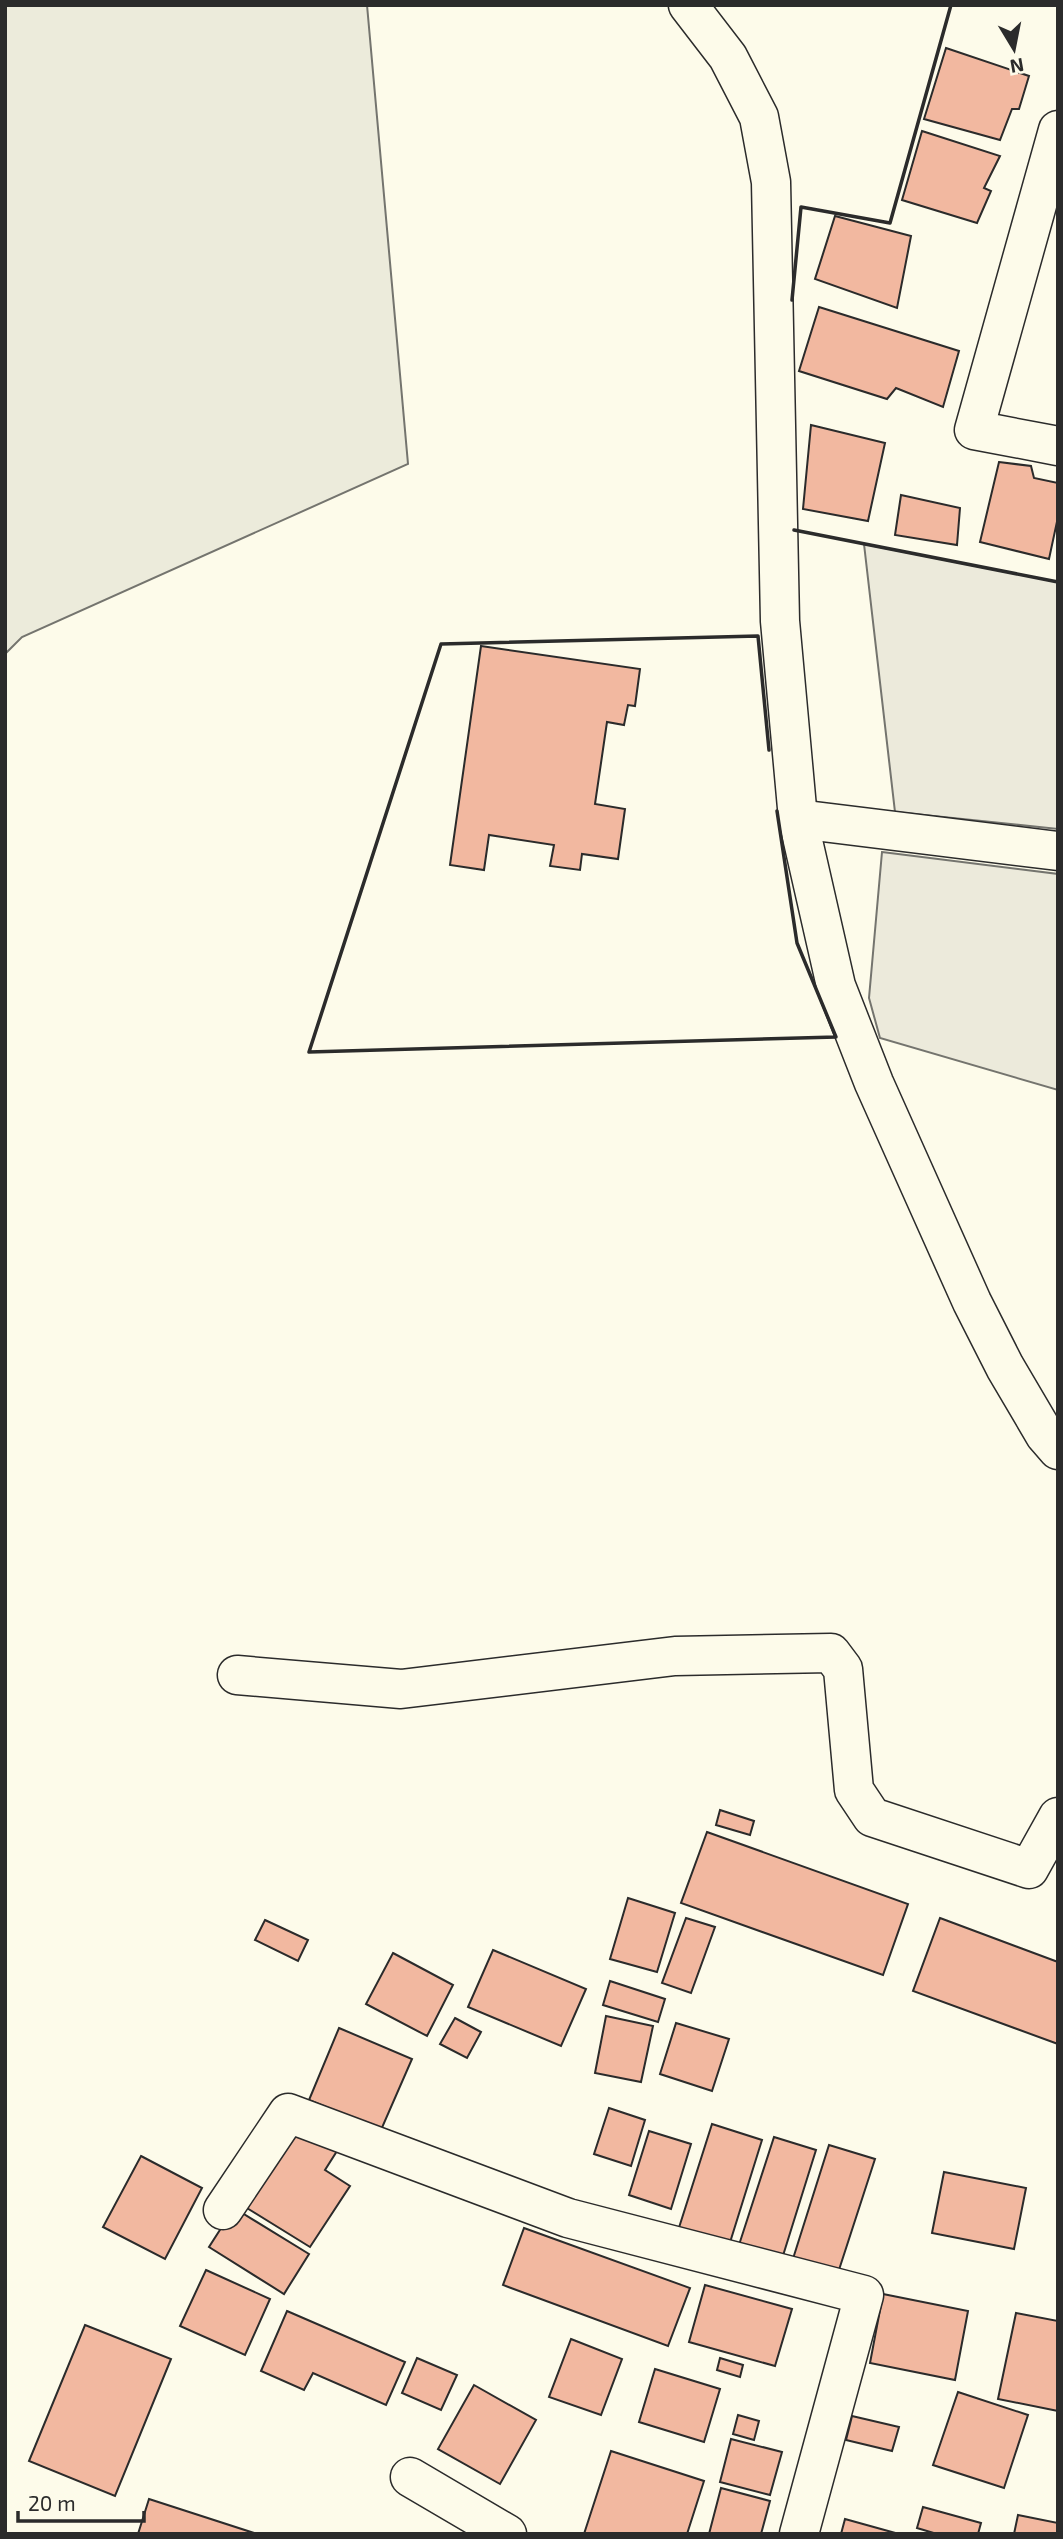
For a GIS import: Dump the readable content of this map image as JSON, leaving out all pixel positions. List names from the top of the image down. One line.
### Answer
{"scale_bar":"20 m","north":"bottom"}
